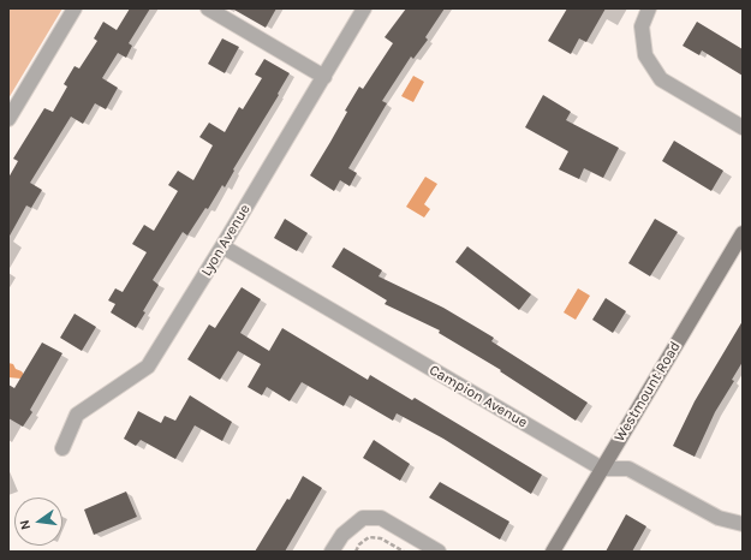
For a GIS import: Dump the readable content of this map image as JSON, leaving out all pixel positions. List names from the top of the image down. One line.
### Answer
{"streets":{"street":["Lyon Avenue","Westmount Road","Campion Avenue"]},"crossings":[["Lyon Avenue","Campion Avenue"],["Westmount Road","Campion Avenue"]],"north":"left"}
